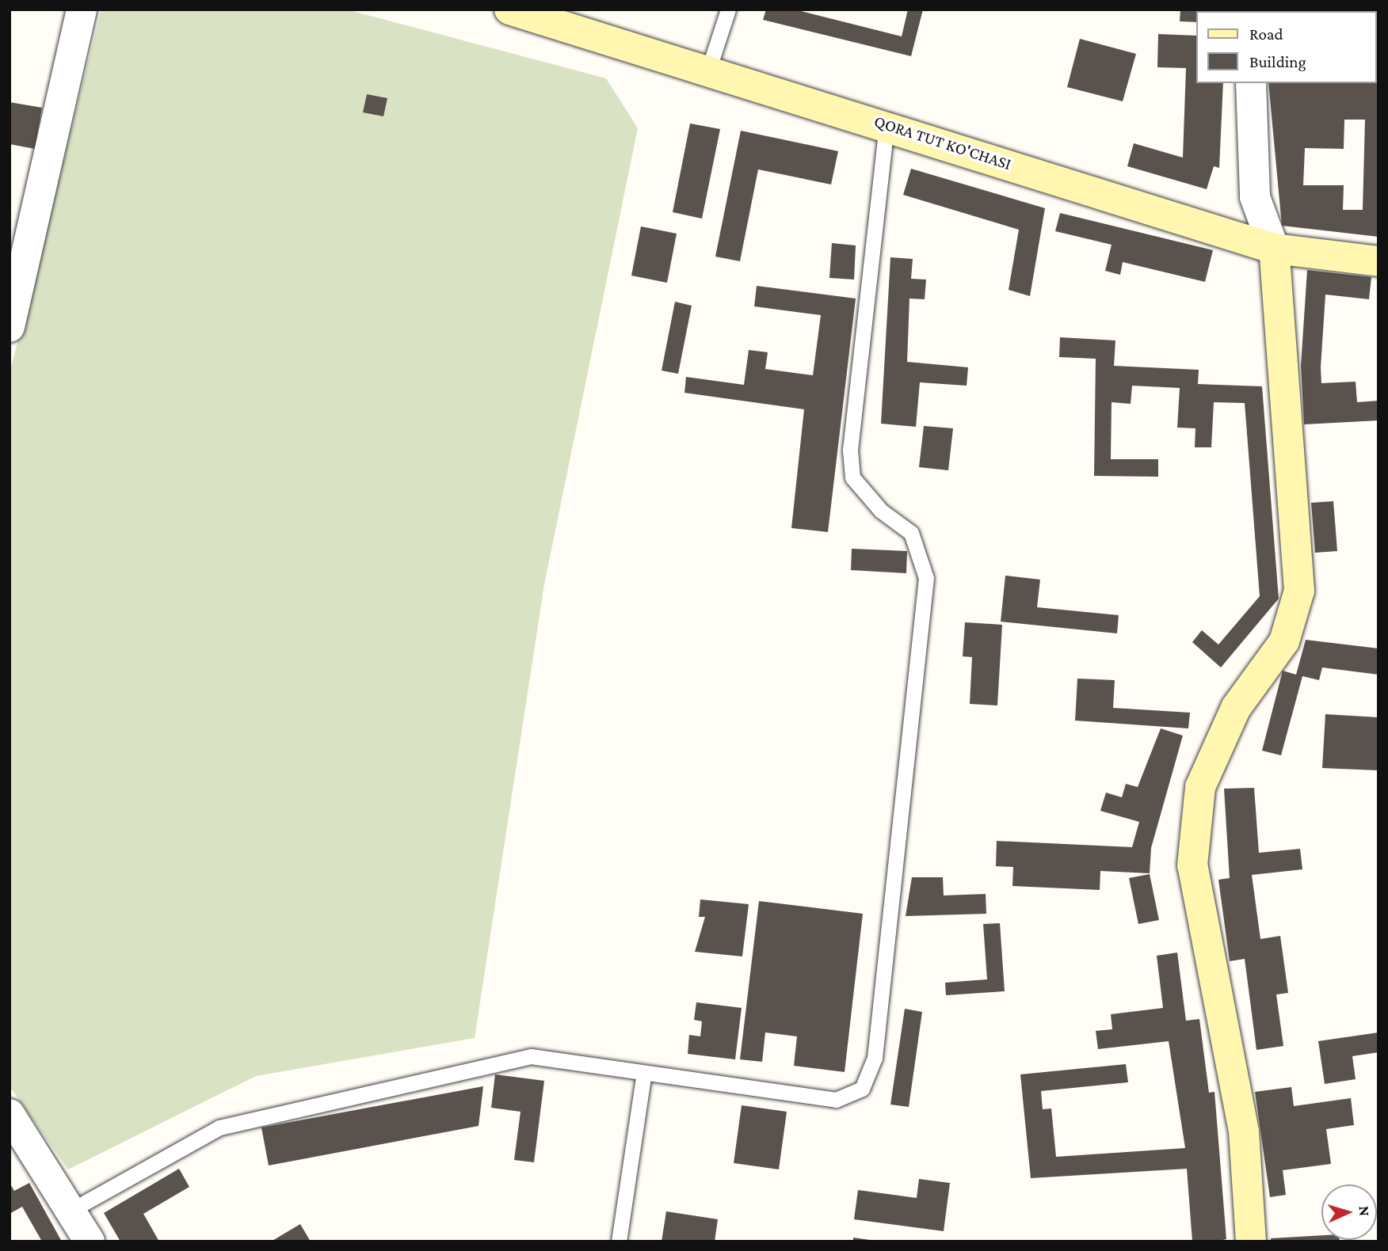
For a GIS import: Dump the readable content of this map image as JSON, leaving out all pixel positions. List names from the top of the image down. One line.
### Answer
{"streets":{"street":["QORA TUT KO'CHASI"]},"legend":["Road","Building"],"north":"right"}
